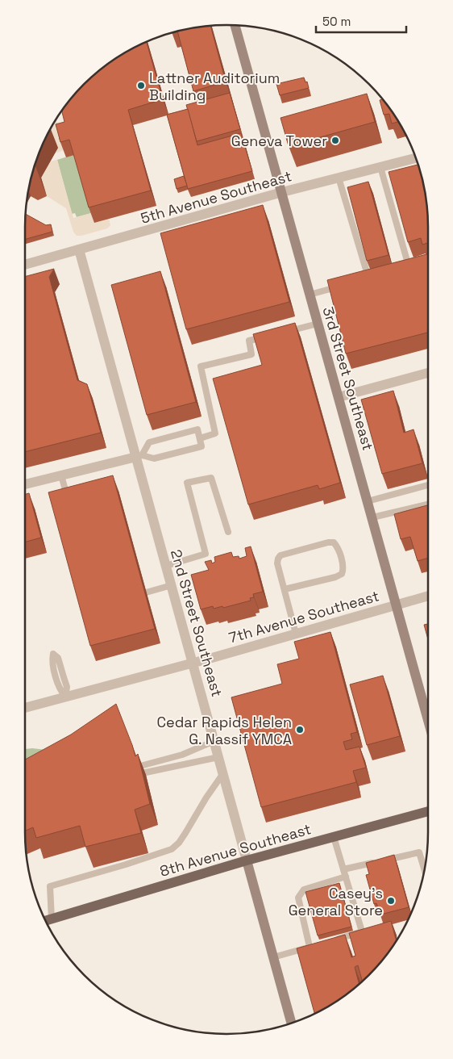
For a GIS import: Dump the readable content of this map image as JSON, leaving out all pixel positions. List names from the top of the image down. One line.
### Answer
{"streets":{"main road":["8th Avenue Southeast"],"street":["5th Avenue Southeast","3rd Street Southeast","7th Avenue Southeast","2nd Street Southeast"]},"crossings":[["5th Avenue Southeast","3rd Street Southeast"],["5th Avenue Southeast","2nd Street Southeast"],["3rd Street Southeast","7th Avenue Southeast"],["7th Avenue Southeast","2nd Street Southeast"],["2nd Street Southeast","8th Avenue Southeast"]],"places":["Lattner Auditorium Building","Geneva Tower","Cedar Rapids Helen G. Nassif YMCA","Casey's General Store"],"scale_bar":"50 m"}
